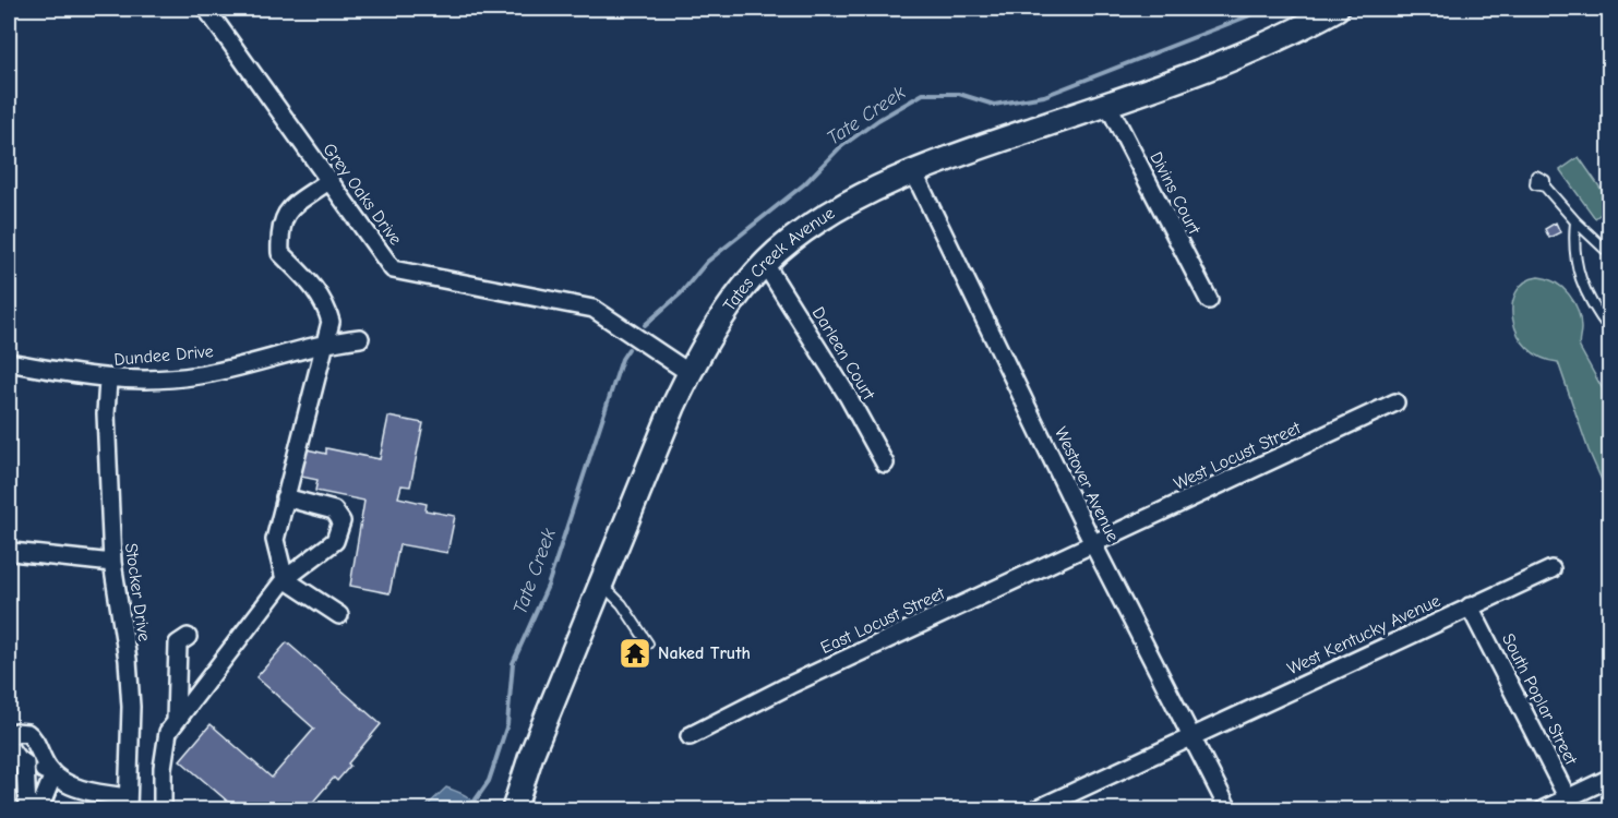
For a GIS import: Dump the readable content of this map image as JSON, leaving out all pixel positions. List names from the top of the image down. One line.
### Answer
{"streets":{"main road":["Tates Creek Avenue"],"street":["Divins Court","Grey Oaks Drive","Darleen Court","Dundee Drive","West Locust Street","Westover Avenue","Stocker Drive","East Locust Street","West Kentucky Avenue","South Poplar Street"]},"crossings":[["Divins Court","Tates Creek Avenue"],["Grey Oaks Drive","Tates Creek Avenue"],["Tates Creek Avenue","Darleen Court"],["Tates Creek Avenue","Westover Avenue"],["Dundee Drive","Stocker Drive"],["West Locust Street","Westover Avenue"],["West Locust Street","East Locust Street"],["Westover Avenue","East Locust Street"],["Westover Avenue","West Kentucky Avenue"],["West Kentucky Avenue","South Poplar Street"]],"water":["Tate Creek"],"places":{"temple":["Naked Truth"]}}
